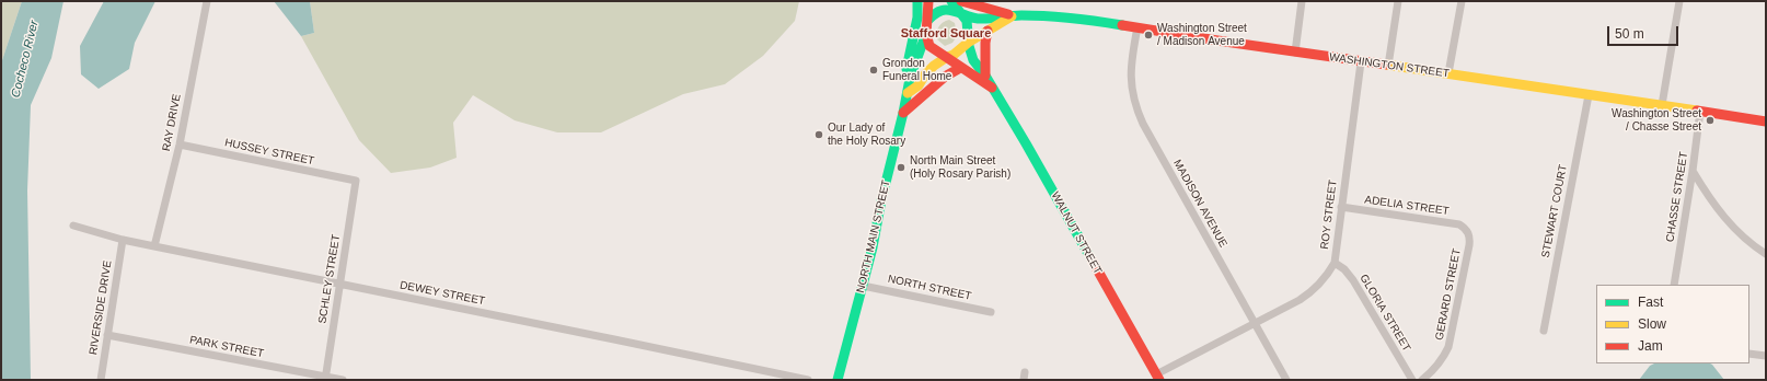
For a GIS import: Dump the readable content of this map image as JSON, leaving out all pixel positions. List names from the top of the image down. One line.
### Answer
{"streets":{"main road":["WASHINGTON STREET","WALNUT STREET","NORTH MAIN STREET"],"street":["RAY DRIVE","HUSSEY STREET","CHASSE STREET","MADISON AVENUE","ADELIA STREET","STEWART COURT","ROY STREET","SCHLEY STREET","NORTH STREET","DEWEY STREET","GERARD STREET","RIVERSIDE DRIVE","GLORIA STREET","PARK STREET"]},"crossings":[["WASHINGTON STREET","CHASSE STREET"],["WASHINGTON STREET","MADISON AVENUE"],["WASHINGTON STREET","STEWART COURT"],["WASHINGTON STREET","ROY STREET"],["WASHINGTON STREET","WALNUT STREET"],["WASHINGTON STREET","NORTH MAIN STREET"],["RAY DRIVE","HUSSEY STREET"],["RAY DRIVE","DEWEY STREET"],["HUSSEY STREET","SCHLEY STREET"],["MADISON AVENUE","ROY STREET"],["ADELIA STREET","ROY STREET"],["ADELIA STREET","GERARD STREET"],["ROY STREET","WALNUT STREET"],["ROY STREET","GLORIA STREET"],["WALNUT STREET","NORTH MAIN STREET"],["NORTH MAIN STREET","NORTH STREET"],["SCHLEY STREET","DEWEY STREET"],["SCHLEY STREET","PARK STREET"],["DEWEY STREET","RIVERSIDE DRIVE"],["RIVERSIDE DRIVE","PARK STREET"]],"districts":["Stafford Square"],"water":["Cocheco River"],"places":["Washington Street / Madison Avenue","Grondon Funeral Home","Washington Street / Chasse Street","Our Lady of the Holy Rosary","North Main Street (Holy Rosary Parish)"],"legend":["Fast","Slow","Jam"],"scale_bar":"50 m"}
